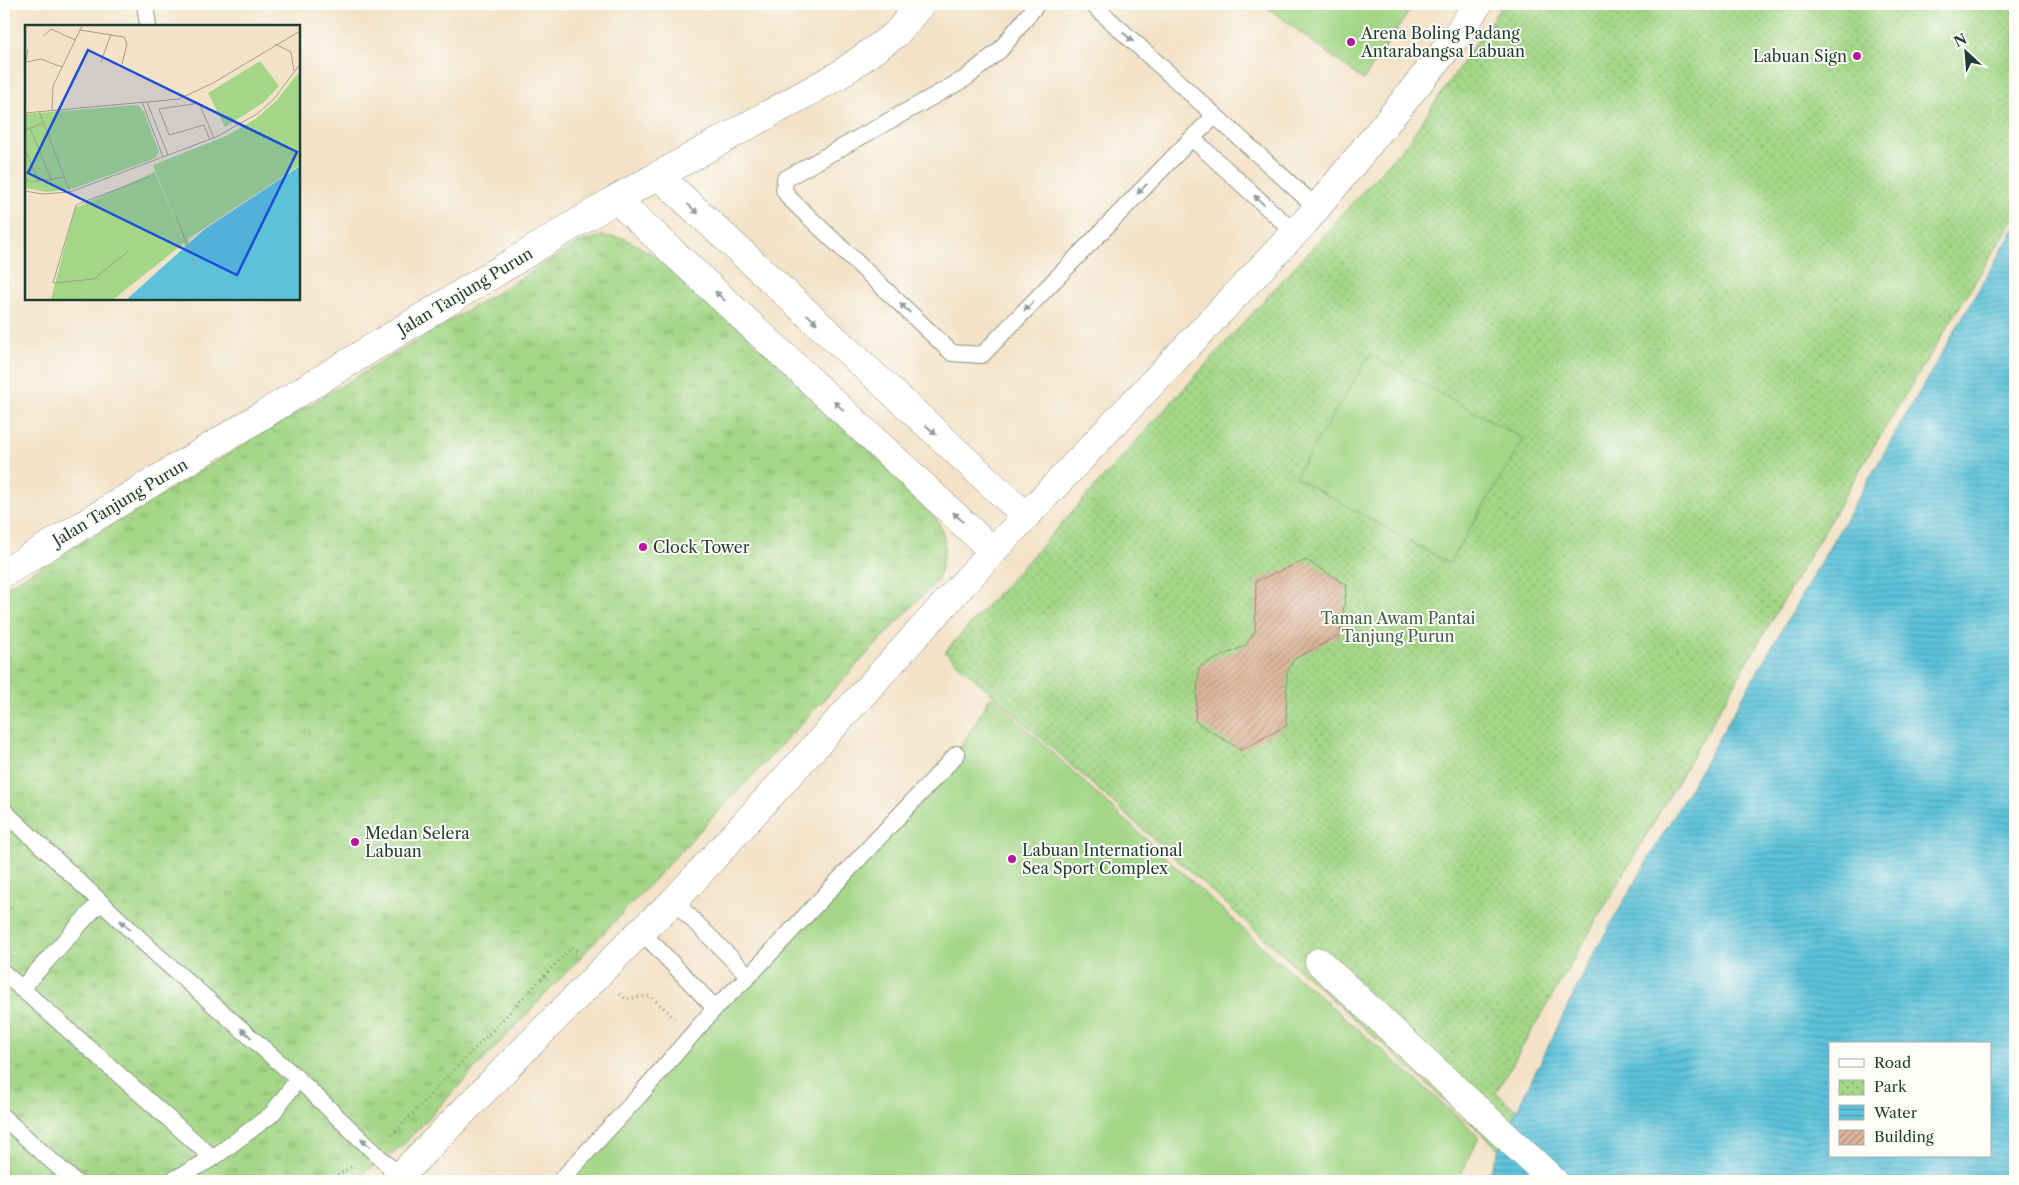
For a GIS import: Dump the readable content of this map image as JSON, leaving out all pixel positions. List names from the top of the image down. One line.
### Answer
{"streets":{"street":["Jalan Tanjung Purun"]},"parks":["Taman Awam Pantai Tanjung Purun"],"places":["Arena Boling Padang Antarabangsa Labuan","Labuan Sign","Clock Tower","Medan Selera Labuan","Labuan International Sea Sport Complex"],"legend":["Road","Park","Water","Building"],"north":"top left"}
